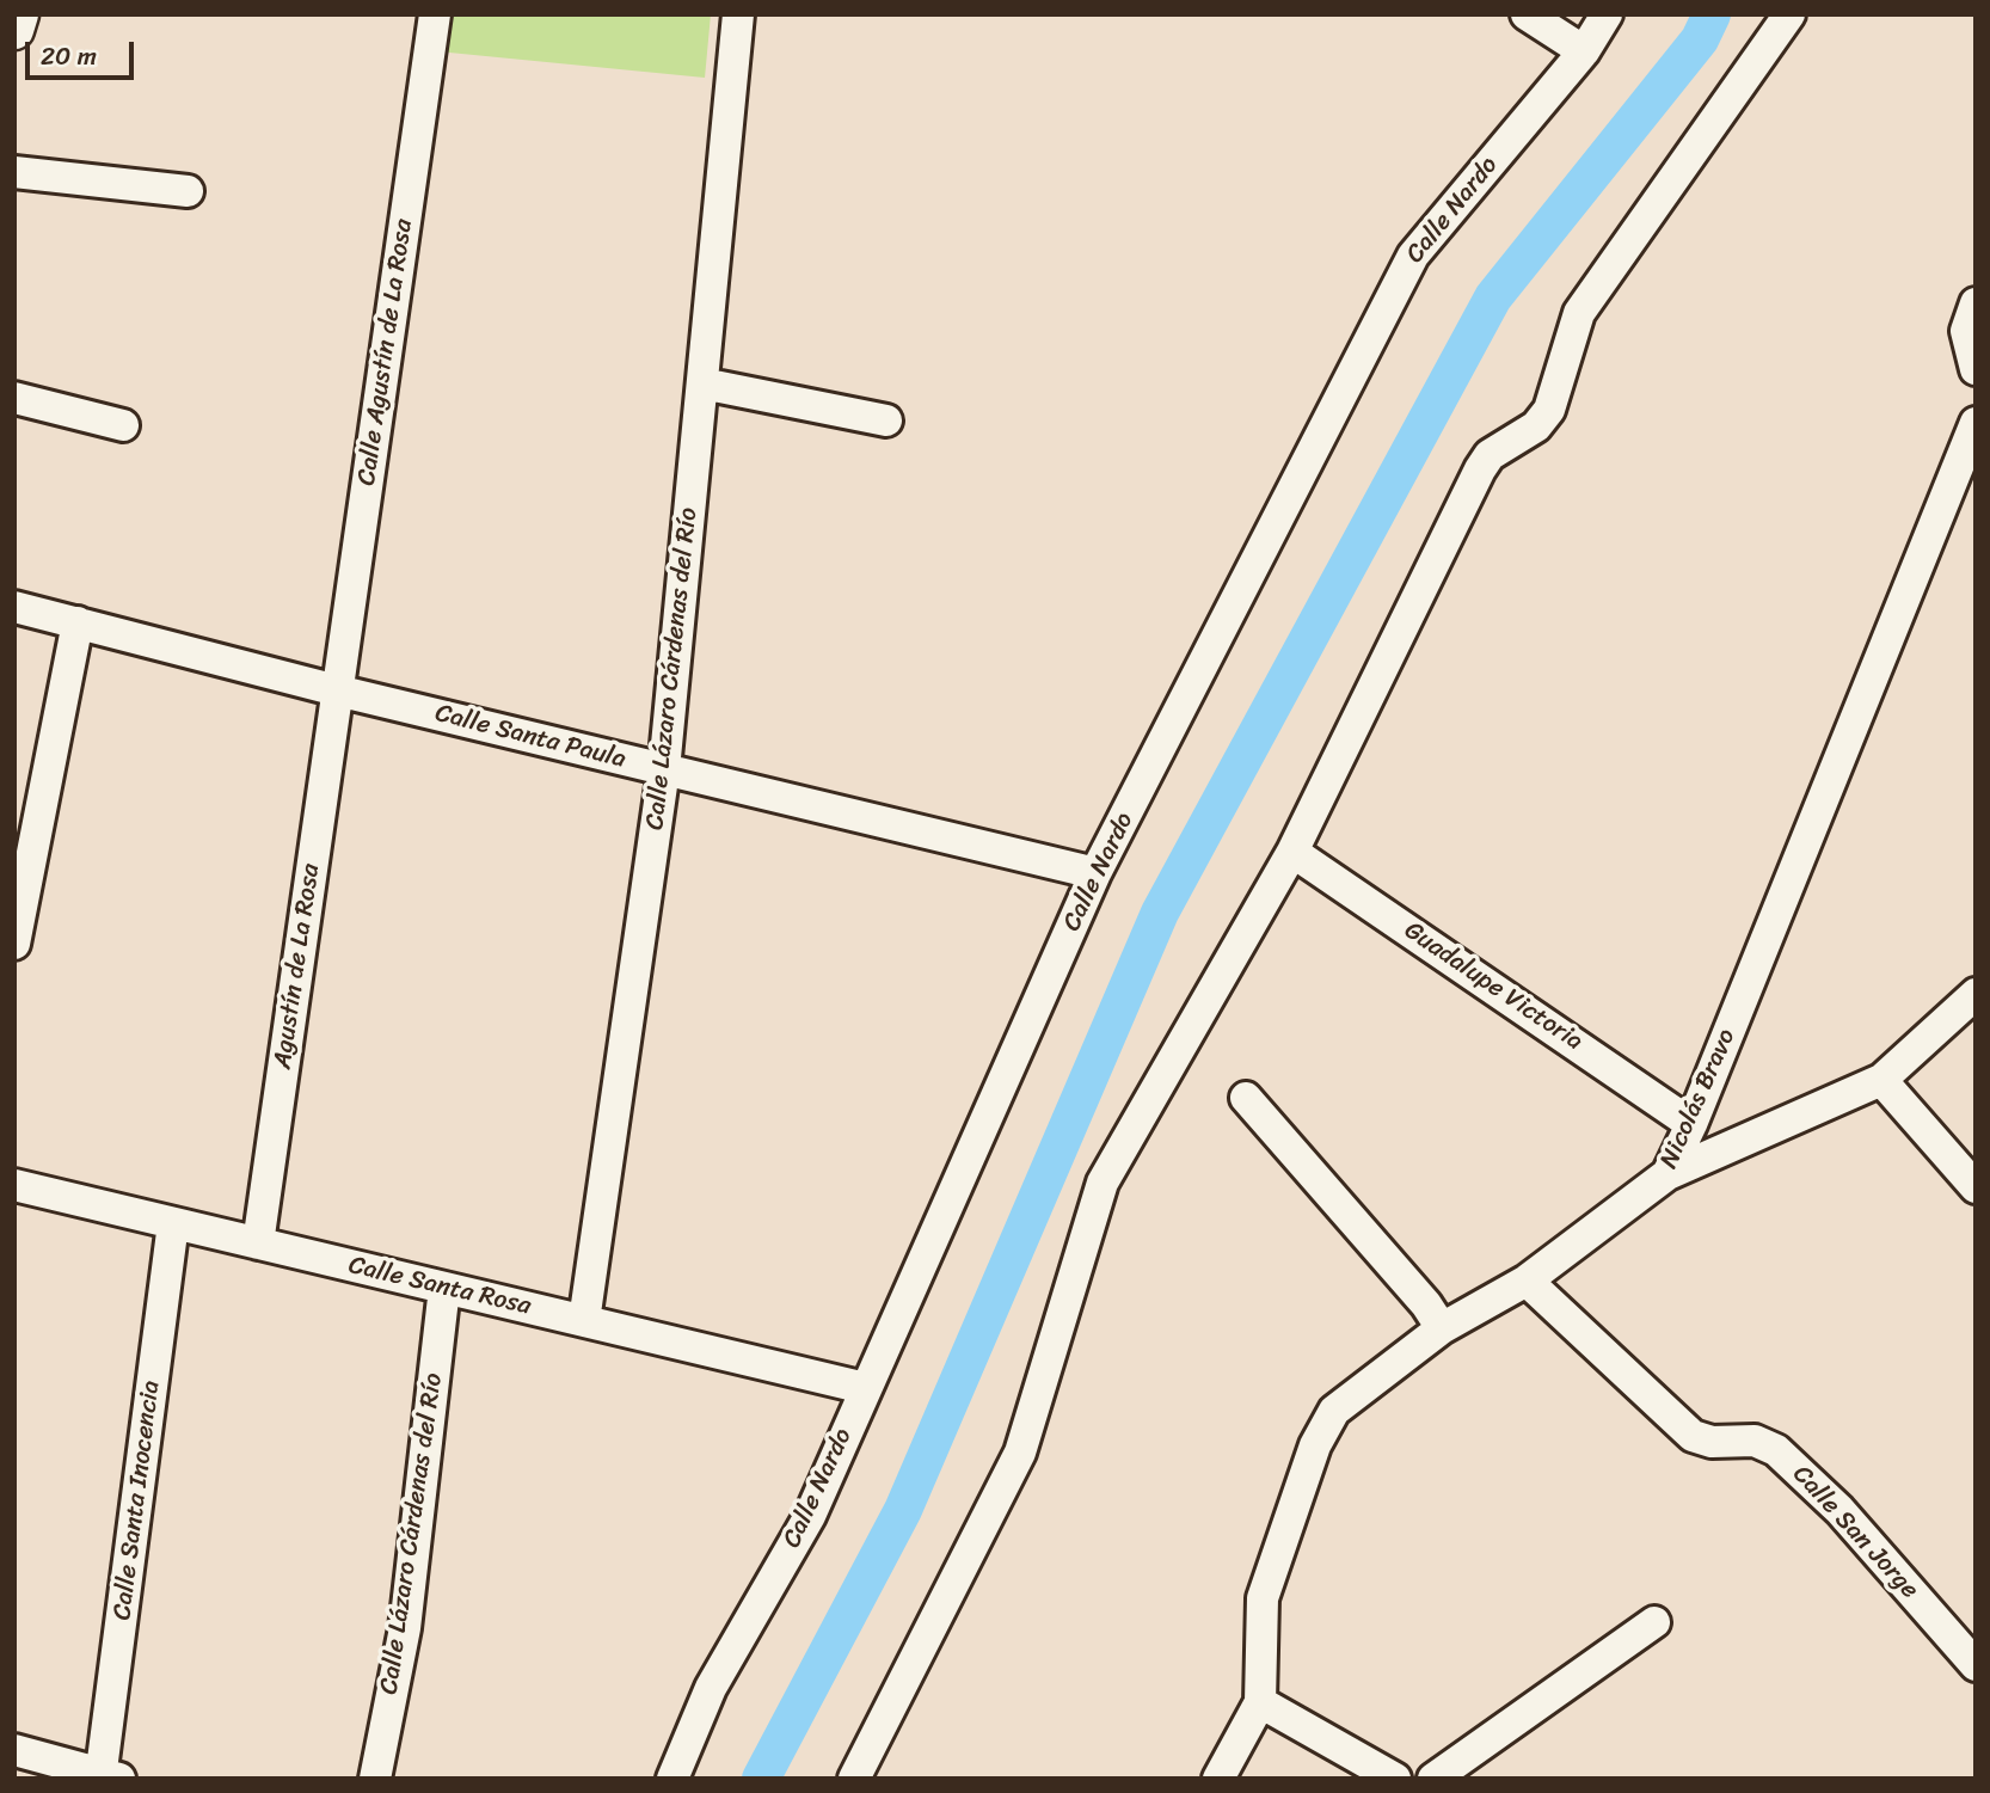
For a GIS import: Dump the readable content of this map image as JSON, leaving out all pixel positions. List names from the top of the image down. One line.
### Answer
{"streets":{"street":["Calle Nardo","Calle Agustín de La Rosa","Calle Lázaro Cárdenas del Río","Calle Santa Paula","Agustín de La Rosa","Guadalupe Victoria","Nicolás Bravo","Calle Santa Rosa","Calle Santa Inocencia","Calle San Jorge"]},"crossings":[["Calle Nardo","Calle Santa Paula"],["Calle Nardo","Calle Santa Rosa"],["Calle Agustín de La Rosa","Calle Santa Paula"],["Calle Agustín de La Rosa","Agustín de La Rosa"],["Calle Lázaro Cárdenas del Río","Calle Santa Paula"],["Calle Lázaro Cárdenas del Río","Calle Santa Rosa"],["Calle Santa Paula","Agustín de La Rosa"],["Agustín de La Rosa","Calle Santa Rosa"],["Guadalupe Victoria","Nicolás Bravo"],["Nicolás Bravo","Calle San Jorge"],["Calle Santa Rosa","Calle Santa Inocencia"]],"scale_bar":"20 m"}
